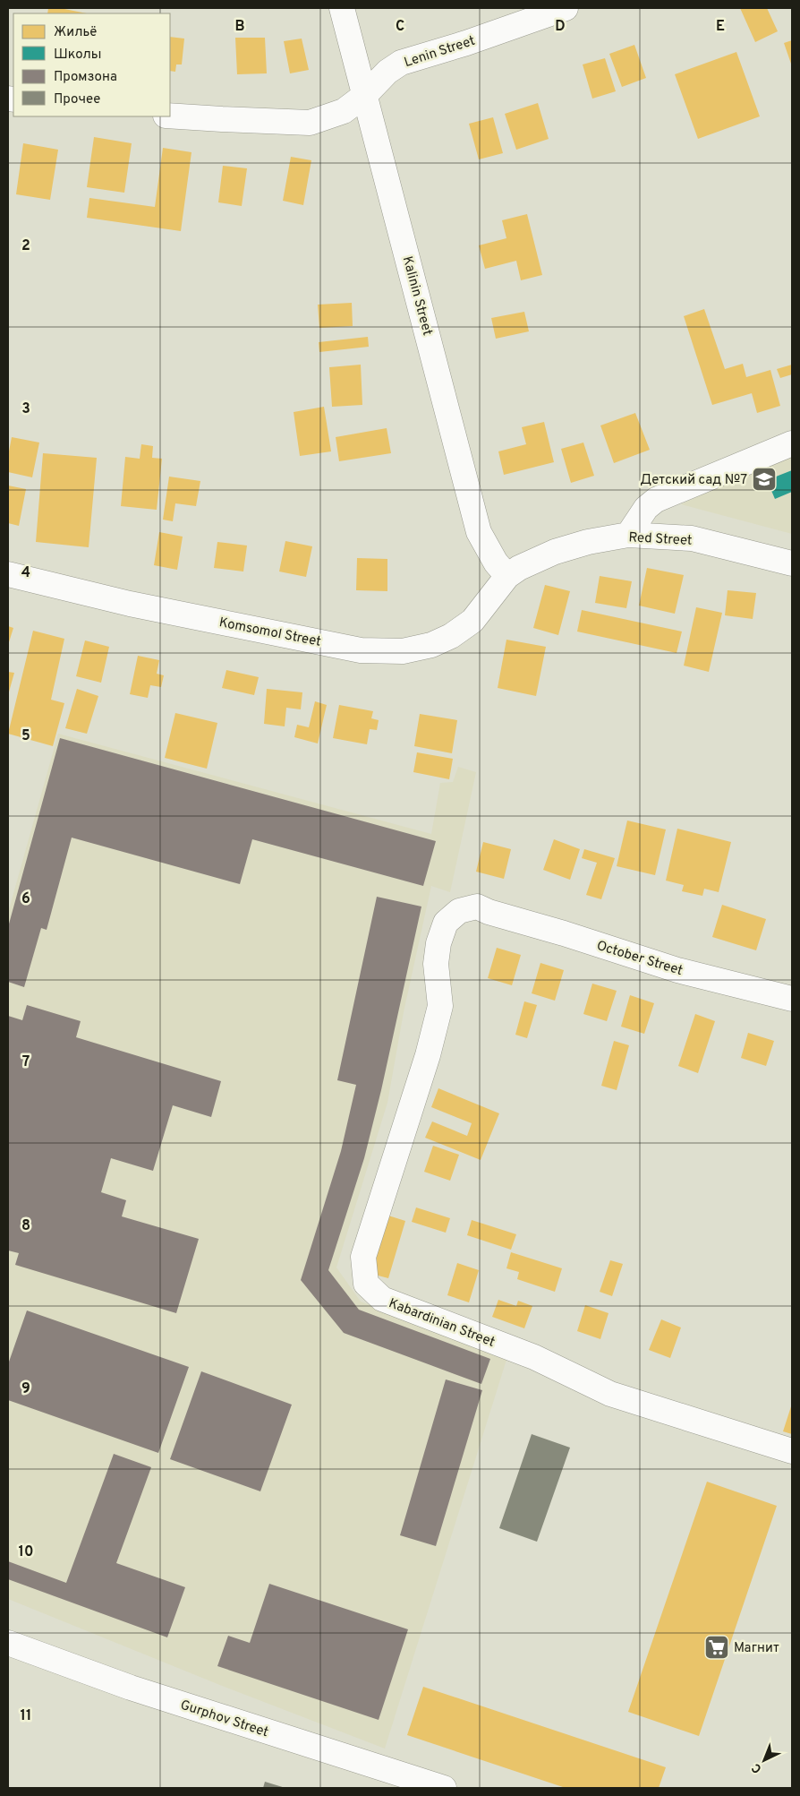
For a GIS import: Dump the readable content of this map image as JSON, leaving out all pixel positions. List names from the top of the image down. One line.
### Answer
{"streets":{"street":["Lenin Street","Kalinin Street","Red Street","Komsomol Street","October Street","Kabardinian Street","Gurphov Street"]},"crossings":[["Lenin Street","Kalinin Street"],["Kalinin Street","Red Street"],["Kalinin Street","Komsomol Street"],["Red Street","Komsomol Street"],["October Street","Kabardinian Street"]],"places":{"school or university":["Детский сад №7"],"supermarket":["Магнит"]},"legend":["Жильё","Школы","Промзона","Прочее"],"north":"bottom left","grid":{"columns":["B","C","D","E"],"rows":["2","3","4","5","6","7","8","9","10","11"]}}
